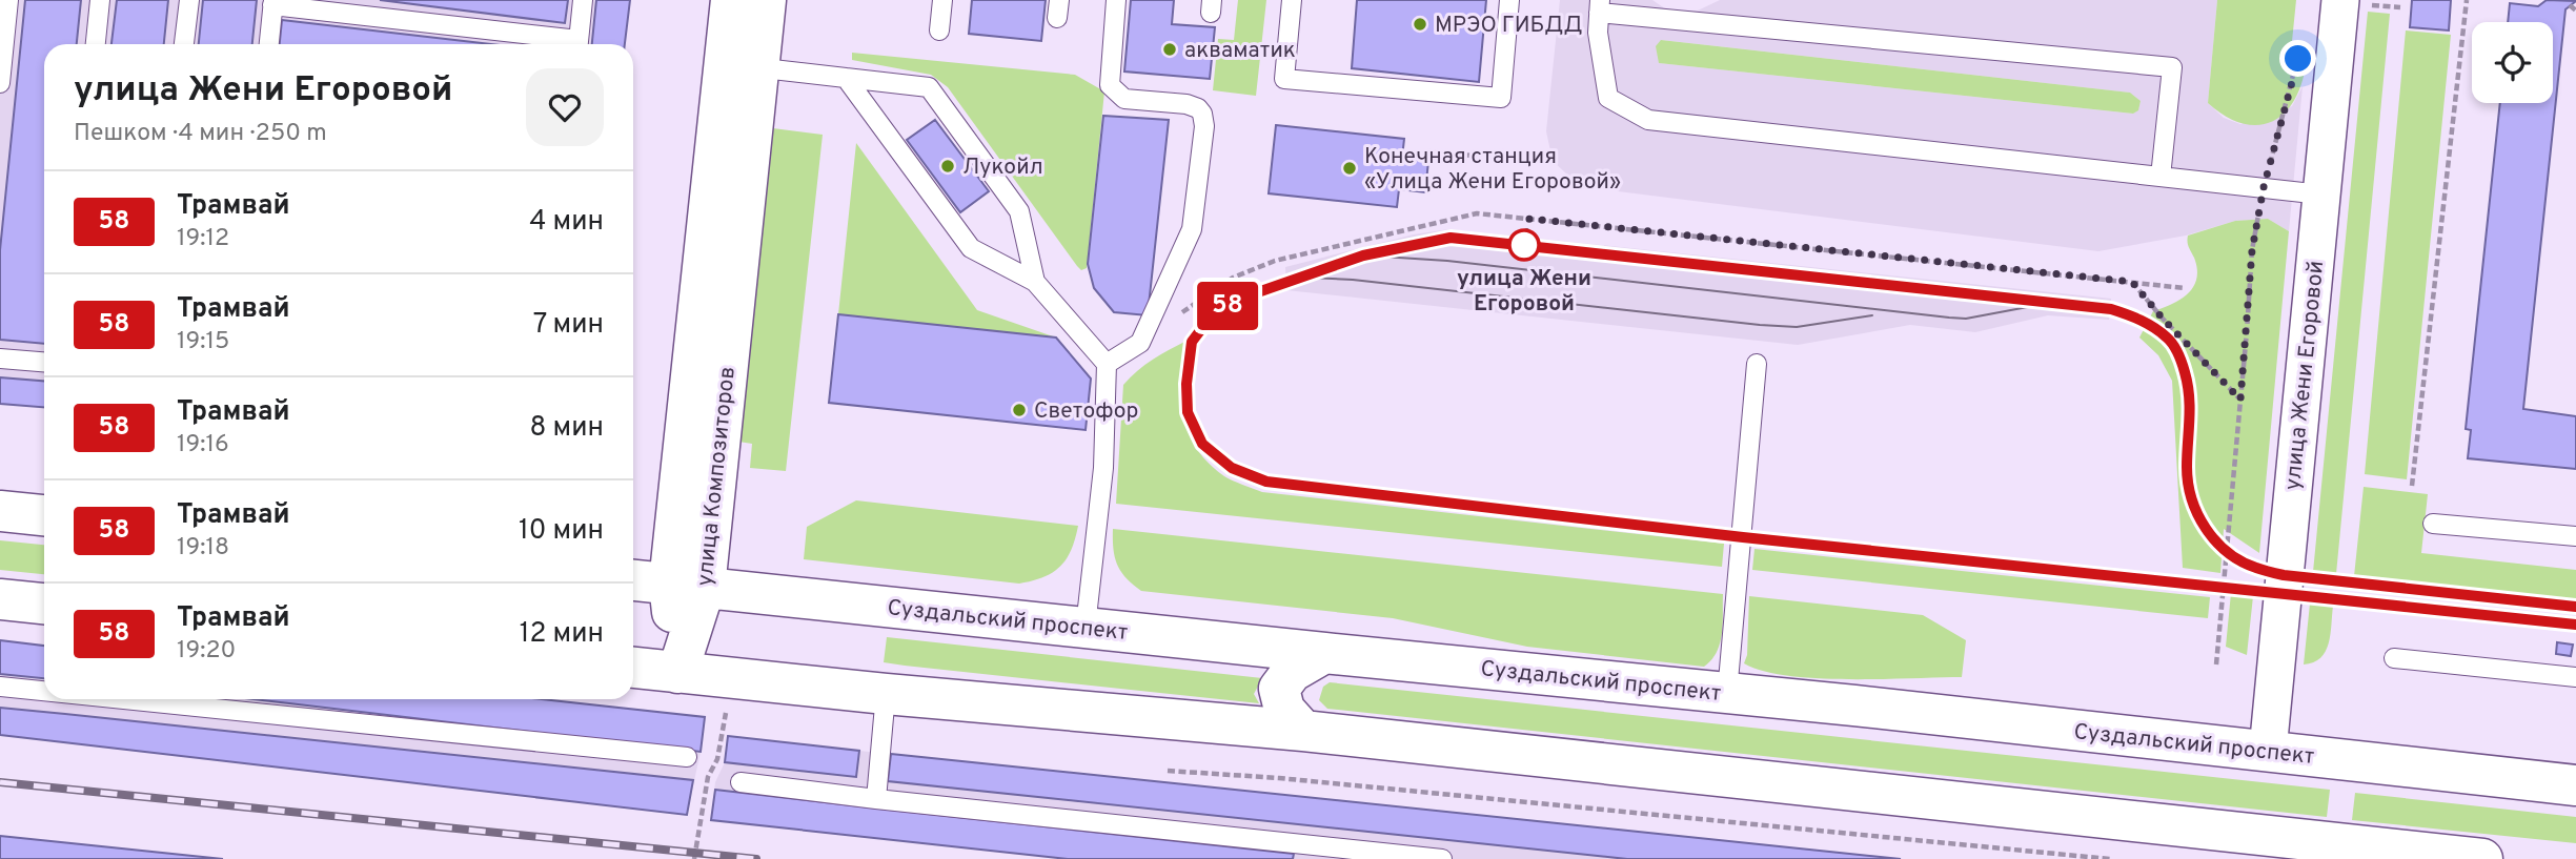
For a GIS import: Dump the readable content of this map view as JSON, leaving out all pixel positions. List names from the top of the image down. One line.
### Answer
{"streets":{"main road":["улица Композиторов","Суздальский проспект"],"street":["улица Жени Егоровой"]},"crossings":[["улица Жени Егоровой","Суздальский проспект"],["улица Композиторов","Суздальский проспект"]],"places":["МРЭО ГИБДД","акваматик","Лукойл","Конечная станция «Улица Жени Егоровой»","улица Жени Егоровой","Светофор"],"lines":["tram line 58"],"page":{"on_map":"58","heading":["улица Жени Егоровой","Пешком · 4 мин · 250 m"],"list":[{"mark":"58","name":"Трамвай","note":"19:12","value":"4 мин"},{"mark":"58","name":"Трамвай","note":"19:15","value":"7 мин"},{"mark":"58","name":"Трамвай","note":"19:16","value":"8 мин"},{"mark":"58","name":"Трамвай","note":"19:18","value":"10 мин"},{"mark":"58","name":"Трамвай","note":"19:20","value":"12 мин"}]}}
